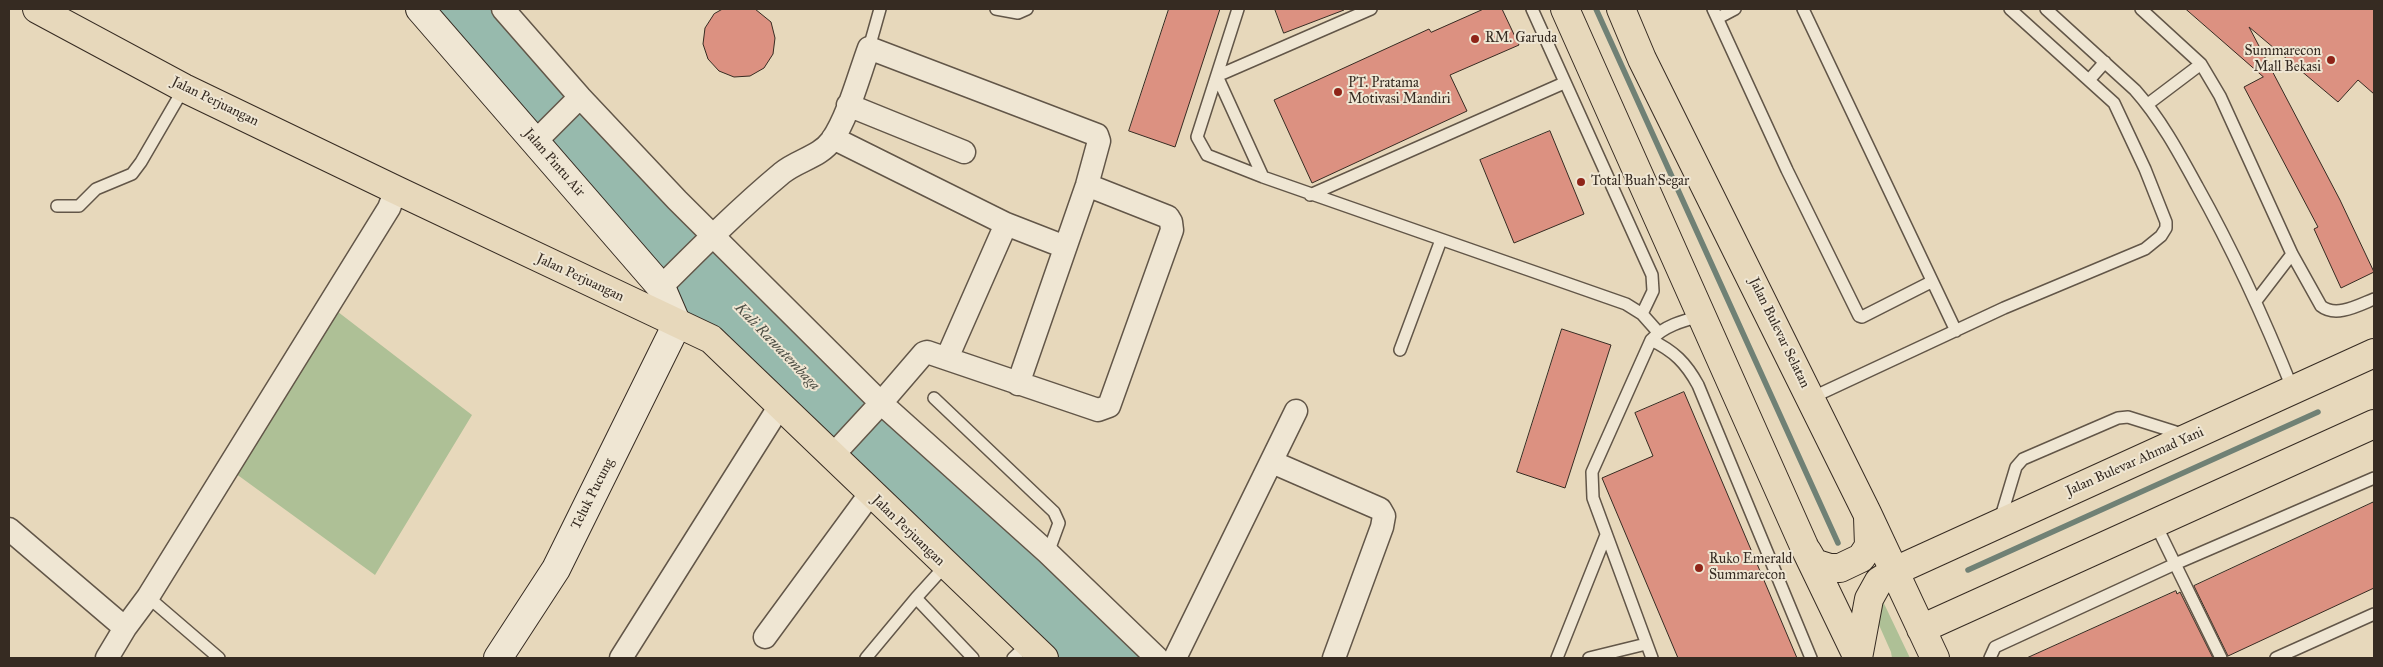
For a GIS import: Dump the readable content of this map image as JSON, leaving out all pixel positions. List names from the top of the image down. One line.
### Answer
{"streets":{"main road":["Jalan Perjuangan","Jalan Bulevar Selatan","Jalan Bulevar Ahmad Yani"],"street":["Jalan Pintu Air","Teluk Pucung"]},"crossings":[["Jalan Perjuangan","Jalan Pintu Air"],["Jalan Perjuangan","Teluk Pucung"],["Jalan Pintu Air","Teluk Pucung"],["Jalan Bulevar Selatan","Jalan Bulevar Ahmad Yani"]],"water":["Kali Rawatembaga"],"places":["RM. Garuda","Summarecon Mall Bekasi","PT. Pratama Motivasi Mandiri","Total Buah Segar","Ruko Emerald Summarecon"]}
